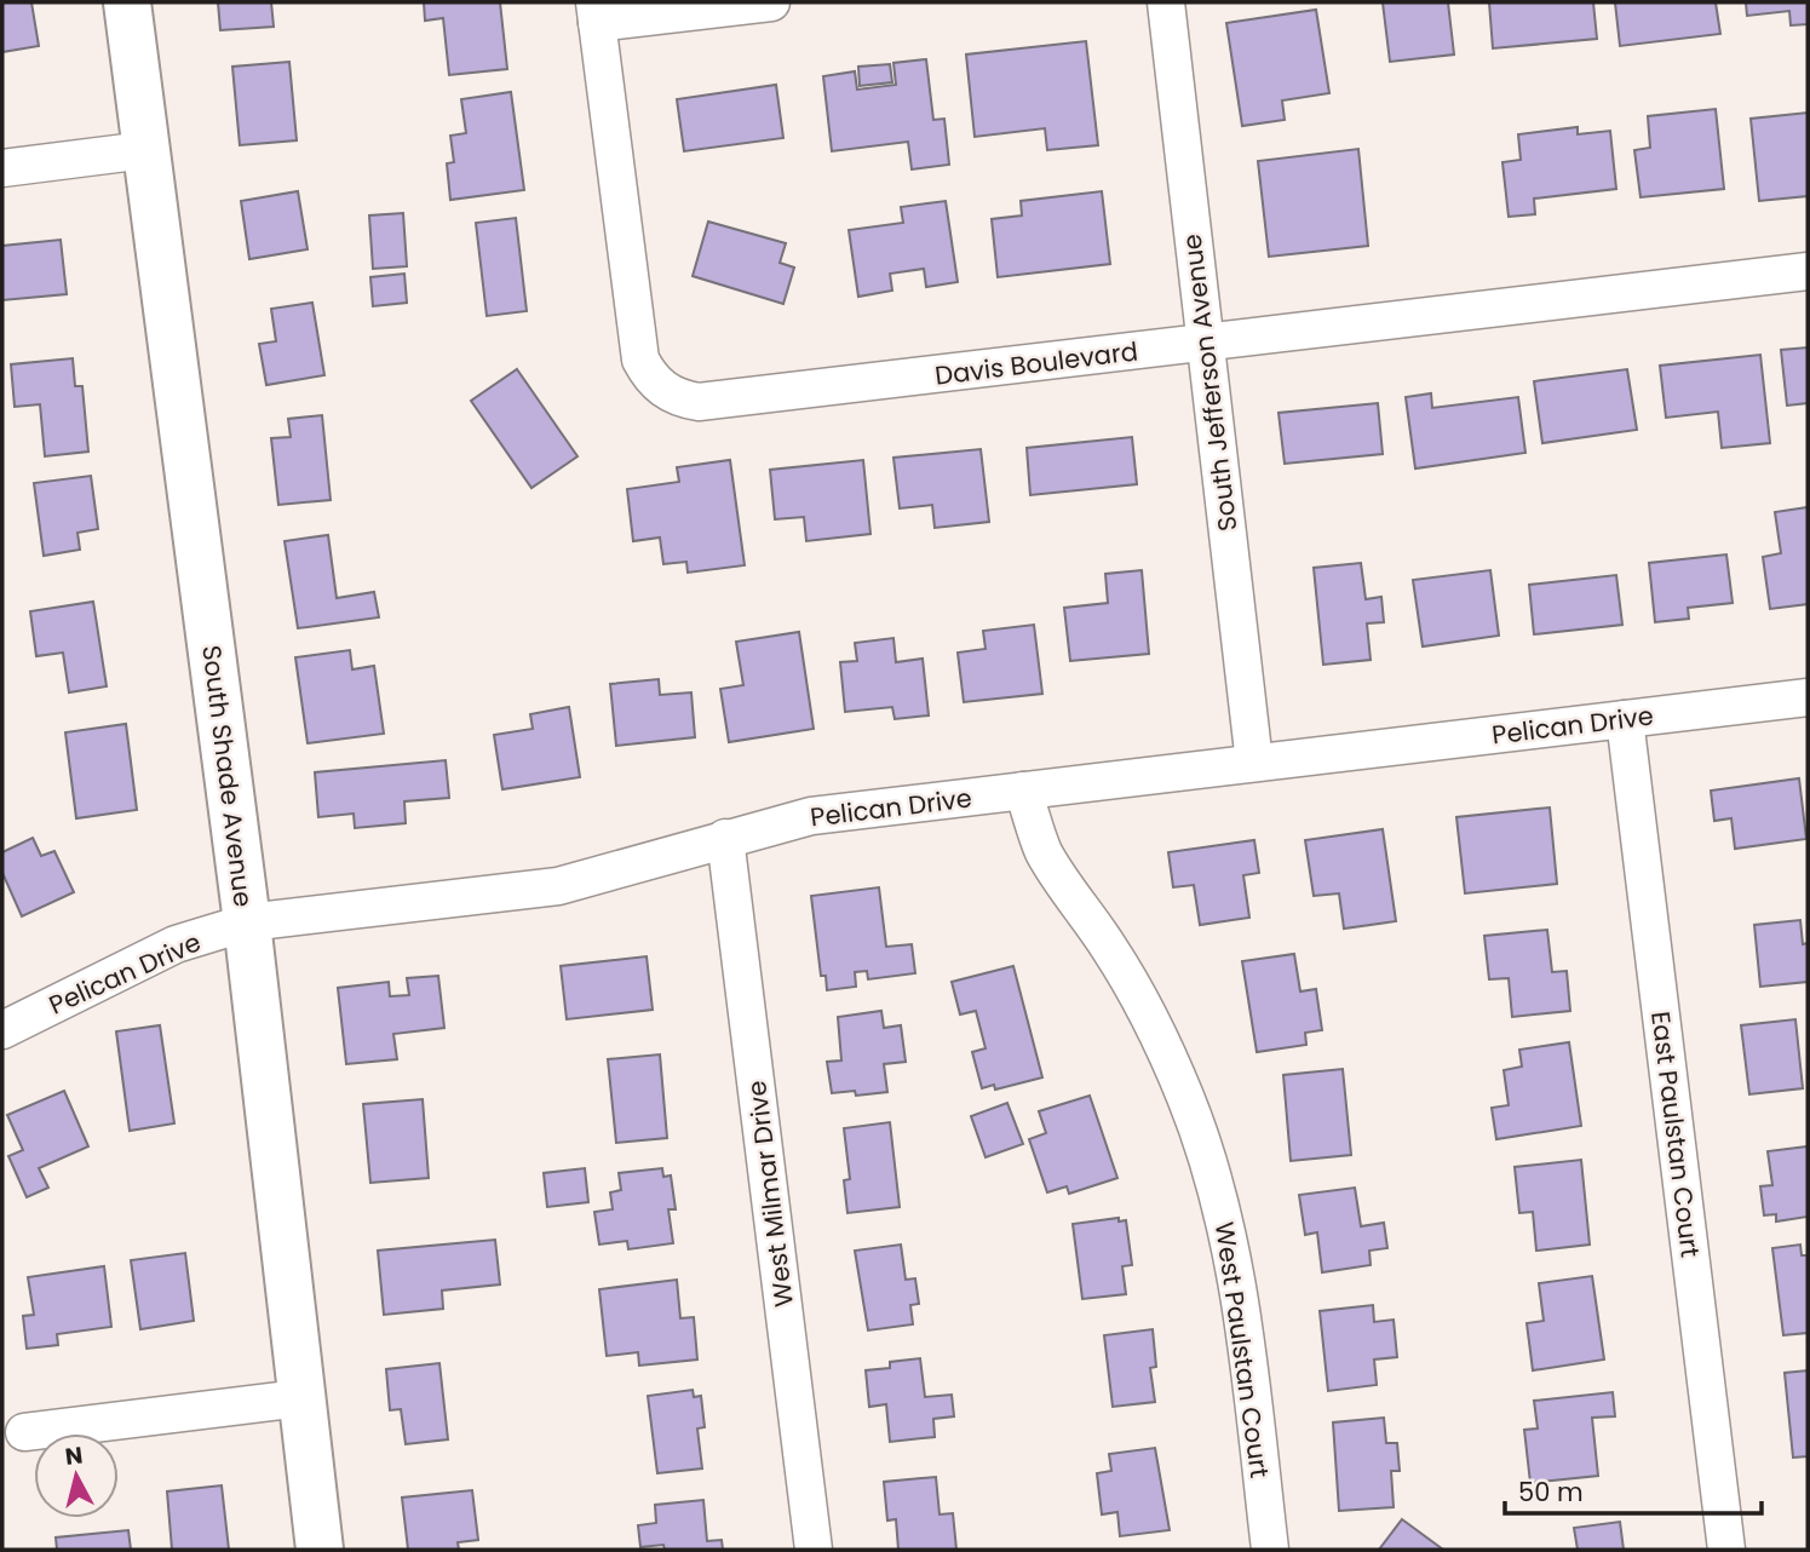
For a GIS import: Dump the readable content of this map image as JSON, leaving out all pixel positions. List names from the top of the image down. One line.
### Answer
{"streets":{"street":["Davis Boulevard","South Jefferson Avenue","Pelican Drive","South Shade Avenue","East Paulstan Court","West Milmar Drive","West Paulstan Court"]},"crossings":[["Davis Boulevard","South Jefferson Avenue"],["South Jefferson Avenue","Pelican Drive"],["Pelican Drive","South Shade Avenue"],["Pelican Drive","East Paulstan Court"],["Pelican Drive","West Milmar Drive"],["Pelican Drive","West Paulstan Court"]],"scale_bar":"50 m","north":"top"}
